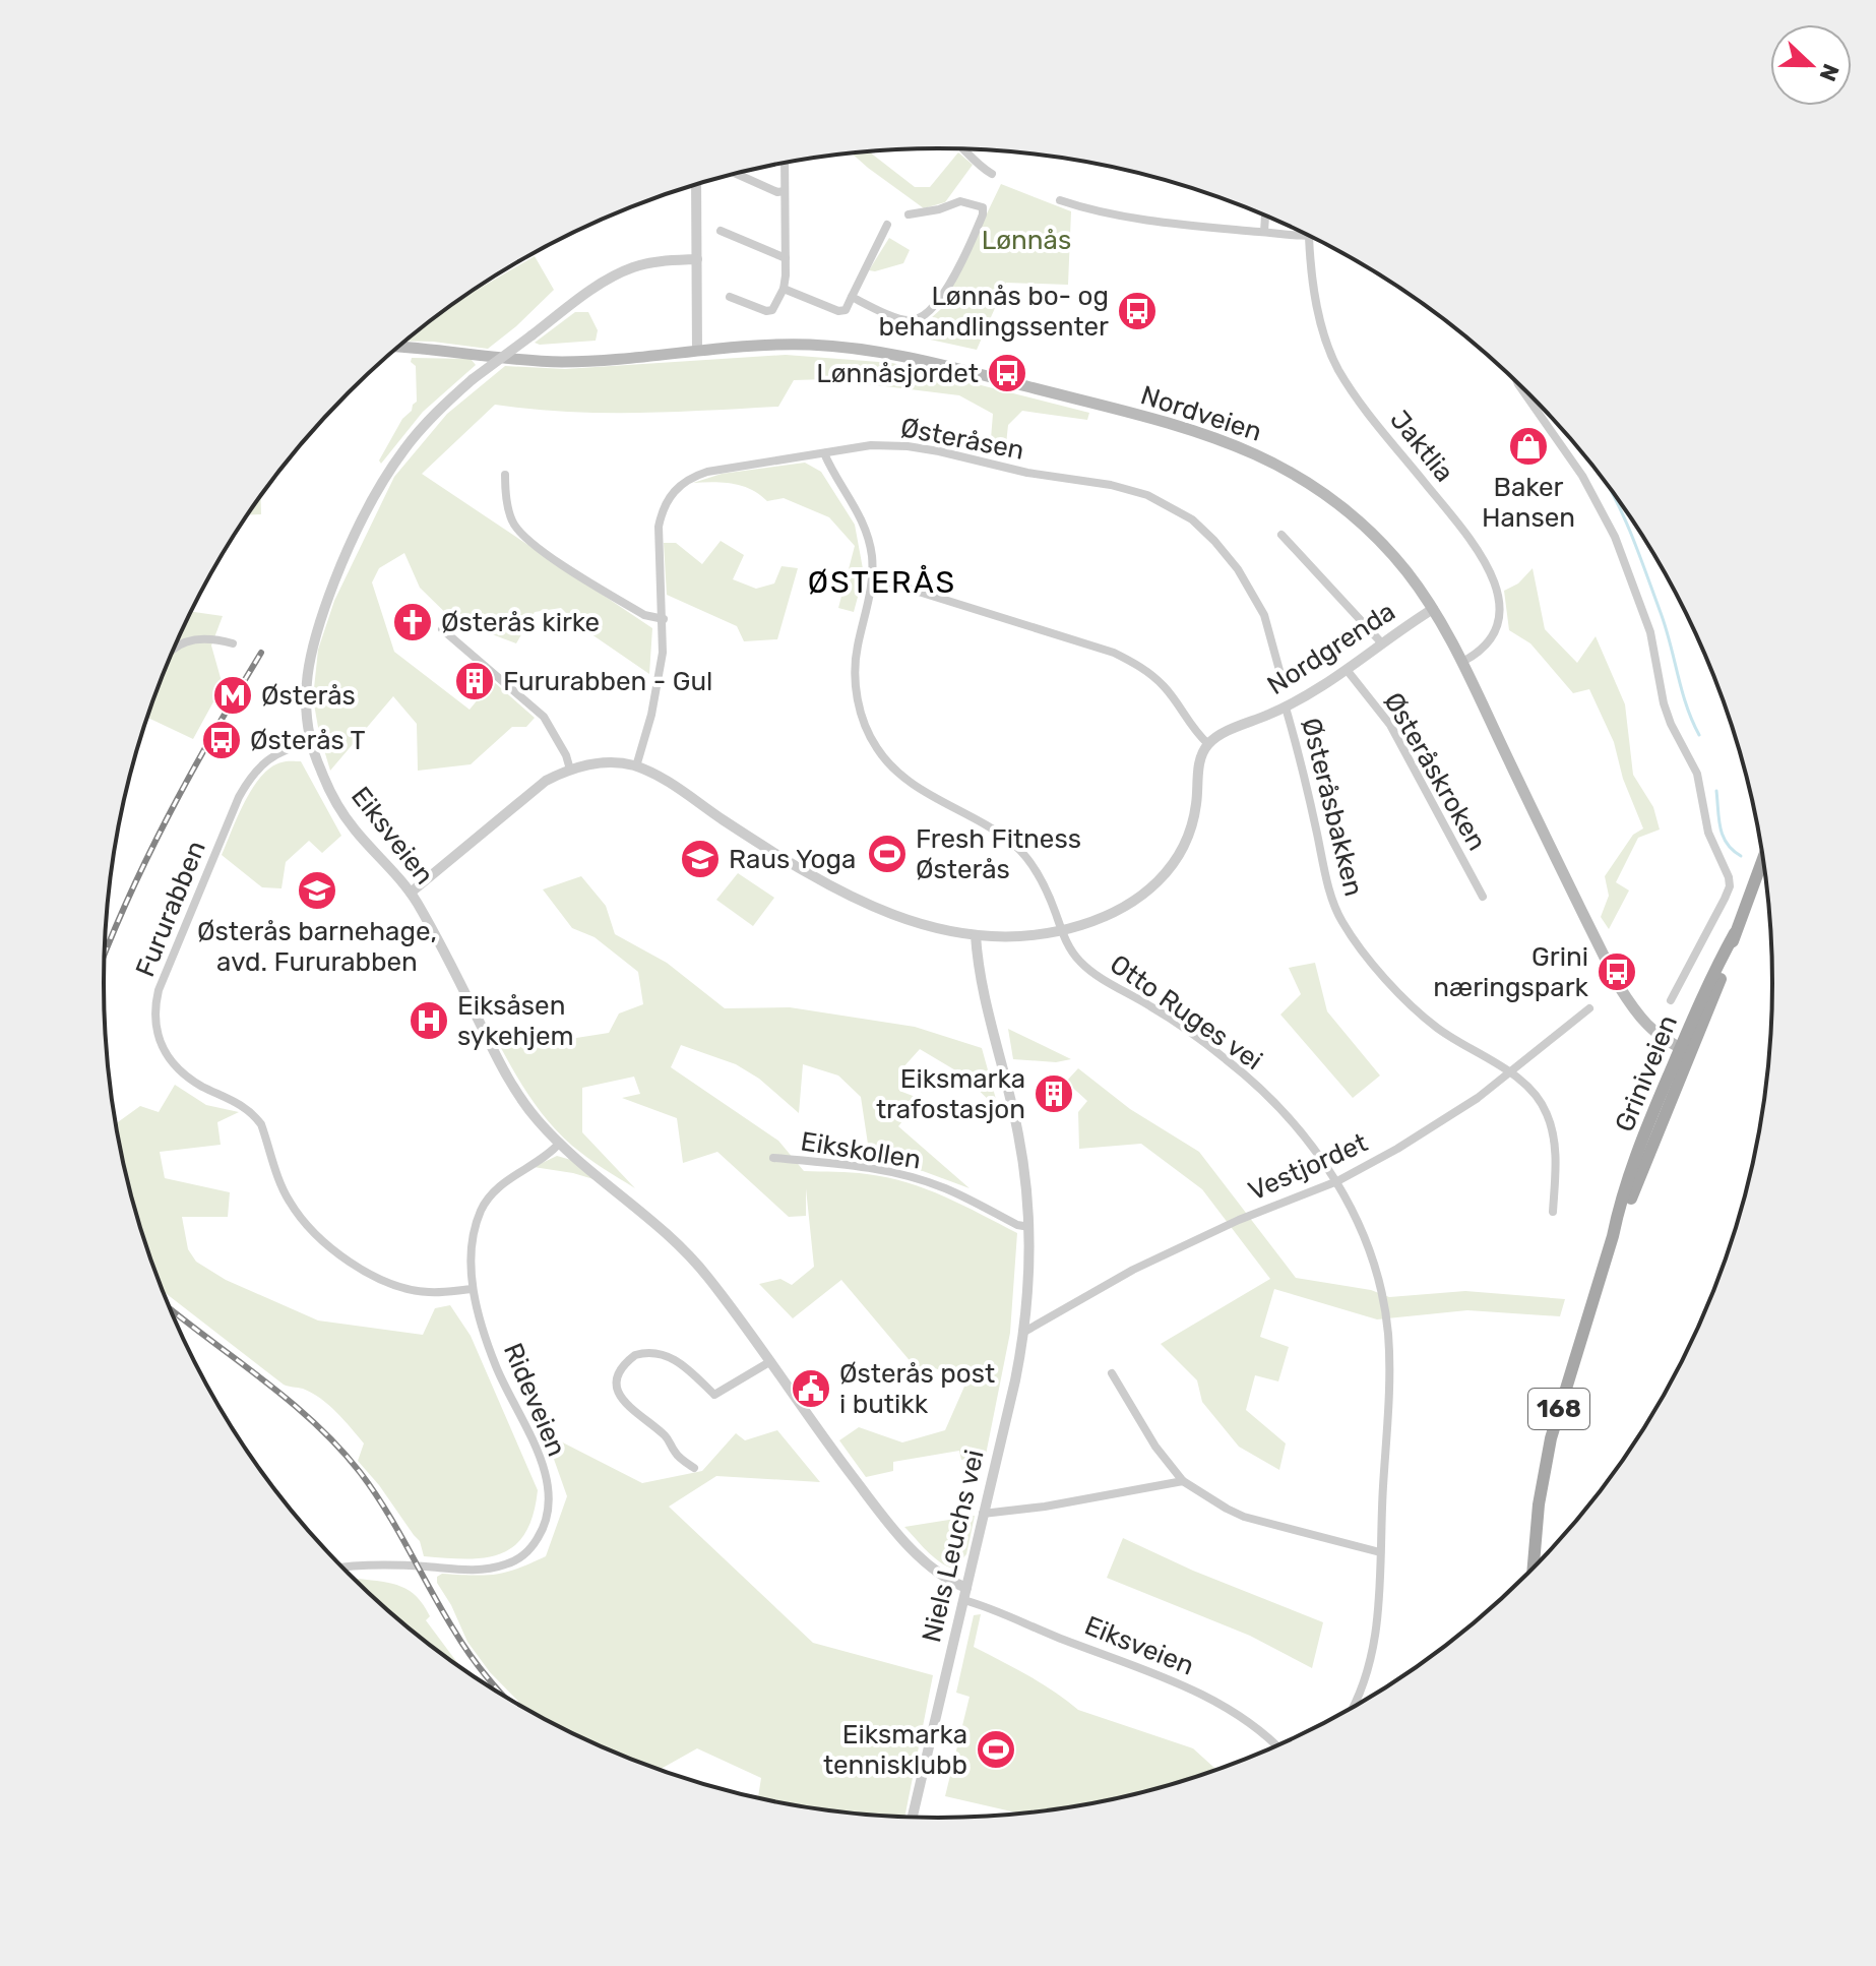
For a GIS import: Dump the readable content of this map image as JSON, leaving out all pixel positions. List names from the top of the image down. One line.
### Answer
{"streets":{"main road":["Nordveien","Griniveien","168"],"street":["Østeråsen","Jaktlia","Nordgrenda","Østeråskroken","Østeråsbakken","Eiksveien","Fururabben","Otto Ruges vei","Eikskollen","Vestjordet","Rideveien","Niels Leuchs vei"]},"crossings":[["Nordveien","Jaktlia"],["Nordveien","Nordgrenda"],["Nordveien","Griniveien"],["Østeråsen","Otto Ruges vei"],["Nordgrenda","Østeråskroken"],["Nordgrenda","Østeråsbakken"],["Østeråsbakken","Vestjordet"],["Eiksveien","Fururabben"],["Eiksveien","Rideveien"],["Eiksveien","Niels Leuchs vei"],["Fururabben","Rideveien"],["Otto Ruges vei","Vestjordet"],["Eikskollen","Niels Leuchs vei"],["Vestjordet","Niels Leuchs vei"]],"districts":["ØSTERÅS"],"parks":["Lønnås"],"places":{"bus stop":["Lønnås bo- og behandlingssenter","Lønnåsjordet","Østerås T","Grini næringspark"],"shop":["Baker Hansen"],"church":["Østerås kirke"],"building":["Fururabben - Gul","Eiksmarka trafostasjon"],"metro station":["Østerås"],"sports":["Fresh Fitness Østerås","Eiksmarka tennisklubb"],"school or university":["Raus Yoga","Østerås barnehage, avd. Fururabben"],"hospital":["Eiksåsen sykehjem"],"public building":["Østerås post i butikk"]},"north":"right"}
